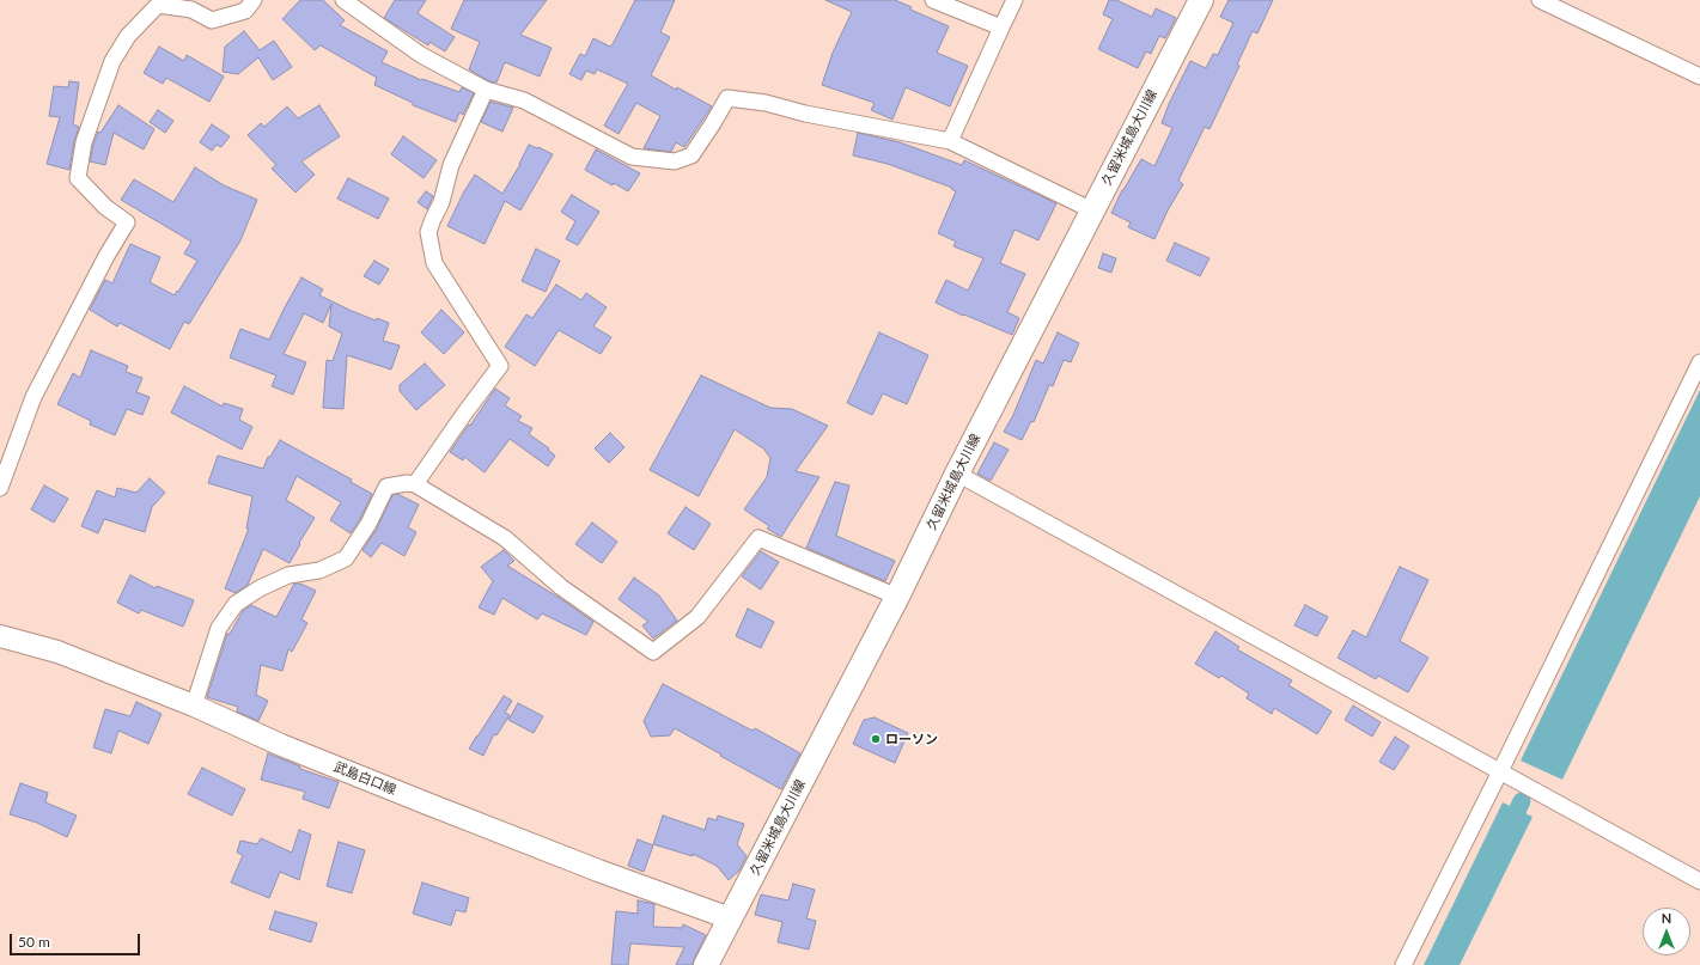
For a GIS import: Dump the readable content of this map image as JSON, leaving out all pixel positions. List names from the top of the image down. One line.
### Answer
{"streets":{"main road":["久留米城島大川線","武島白口線"]},"crossings":[["久留米城島大川線","武島白口線"]],"places":["ローソン"],"scale_bar":"50 m","north":"top"}
